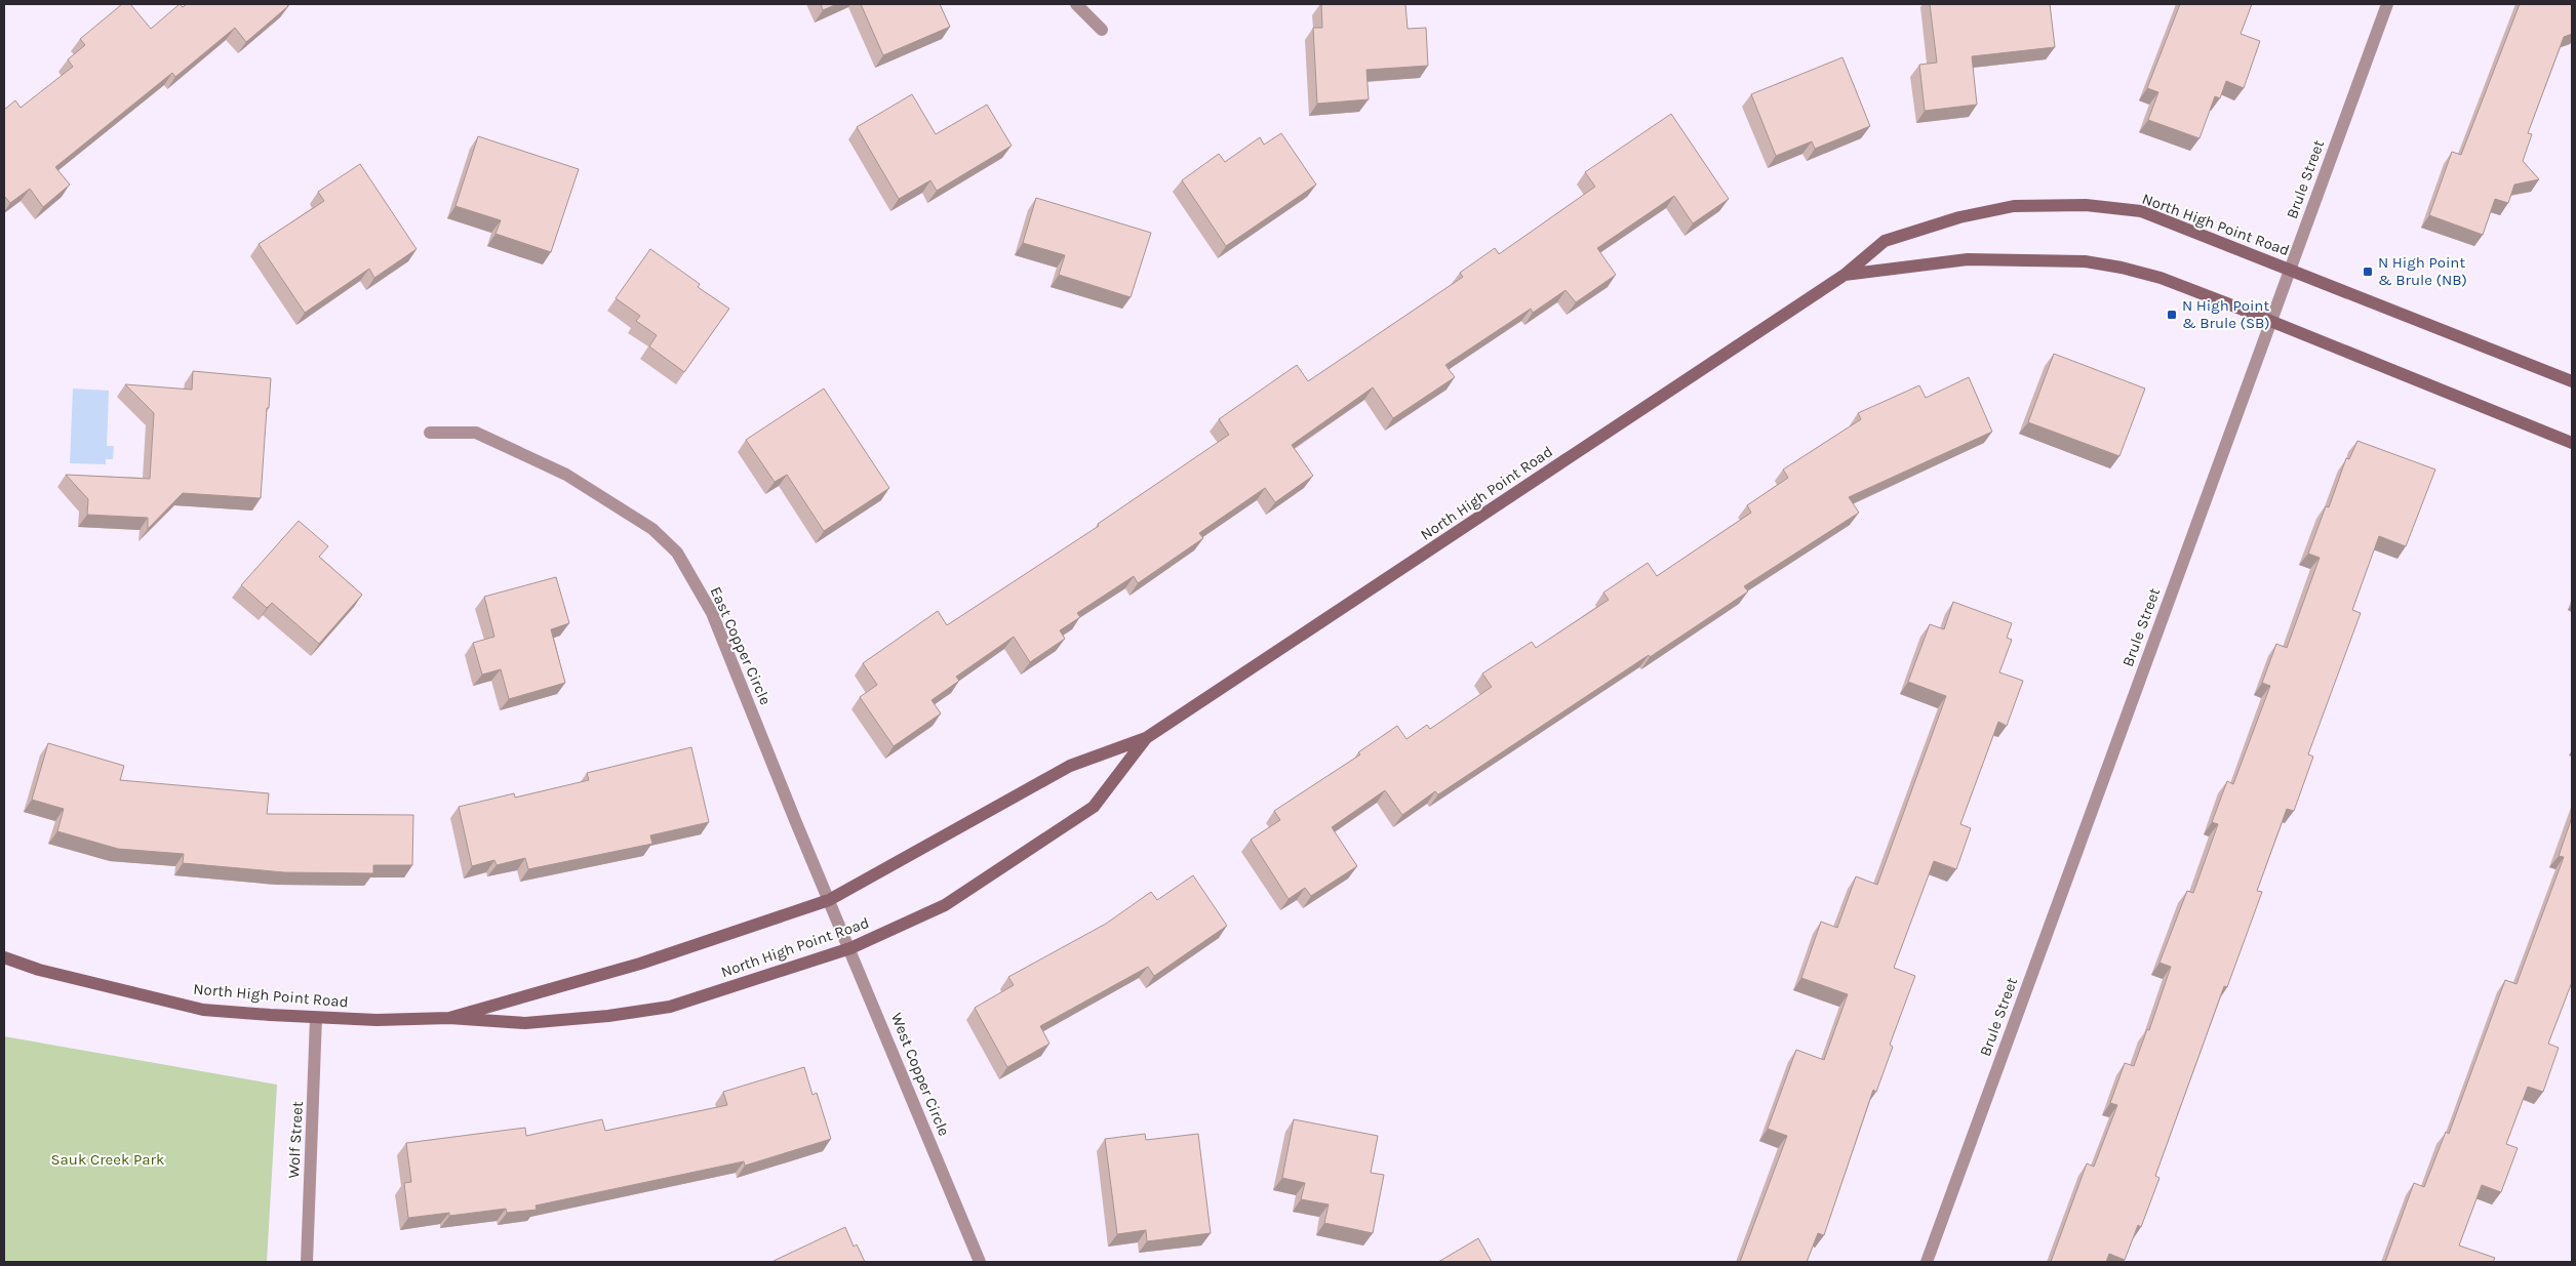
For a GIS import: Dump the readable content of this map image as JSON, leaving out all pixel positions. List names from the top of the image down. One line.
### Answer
{"streets":{"street":["Brule Street","North High Point Road","East Copper Circle","West Copper Circle","Wolf Street"]},"crossings":[["Brule Street","North High Point Road"],["North High Point Road","East Copper Circle"],["North High Point Road","West Copper Circle"],["North High Point Road","Wolf Street"],["East Copper Circle","West Copper Circle"]],"parks":["Sauk Creek Park"],"places":{"transit":["N High Point & Brule (NB)","N High Point & Brule (SB)"]}}
